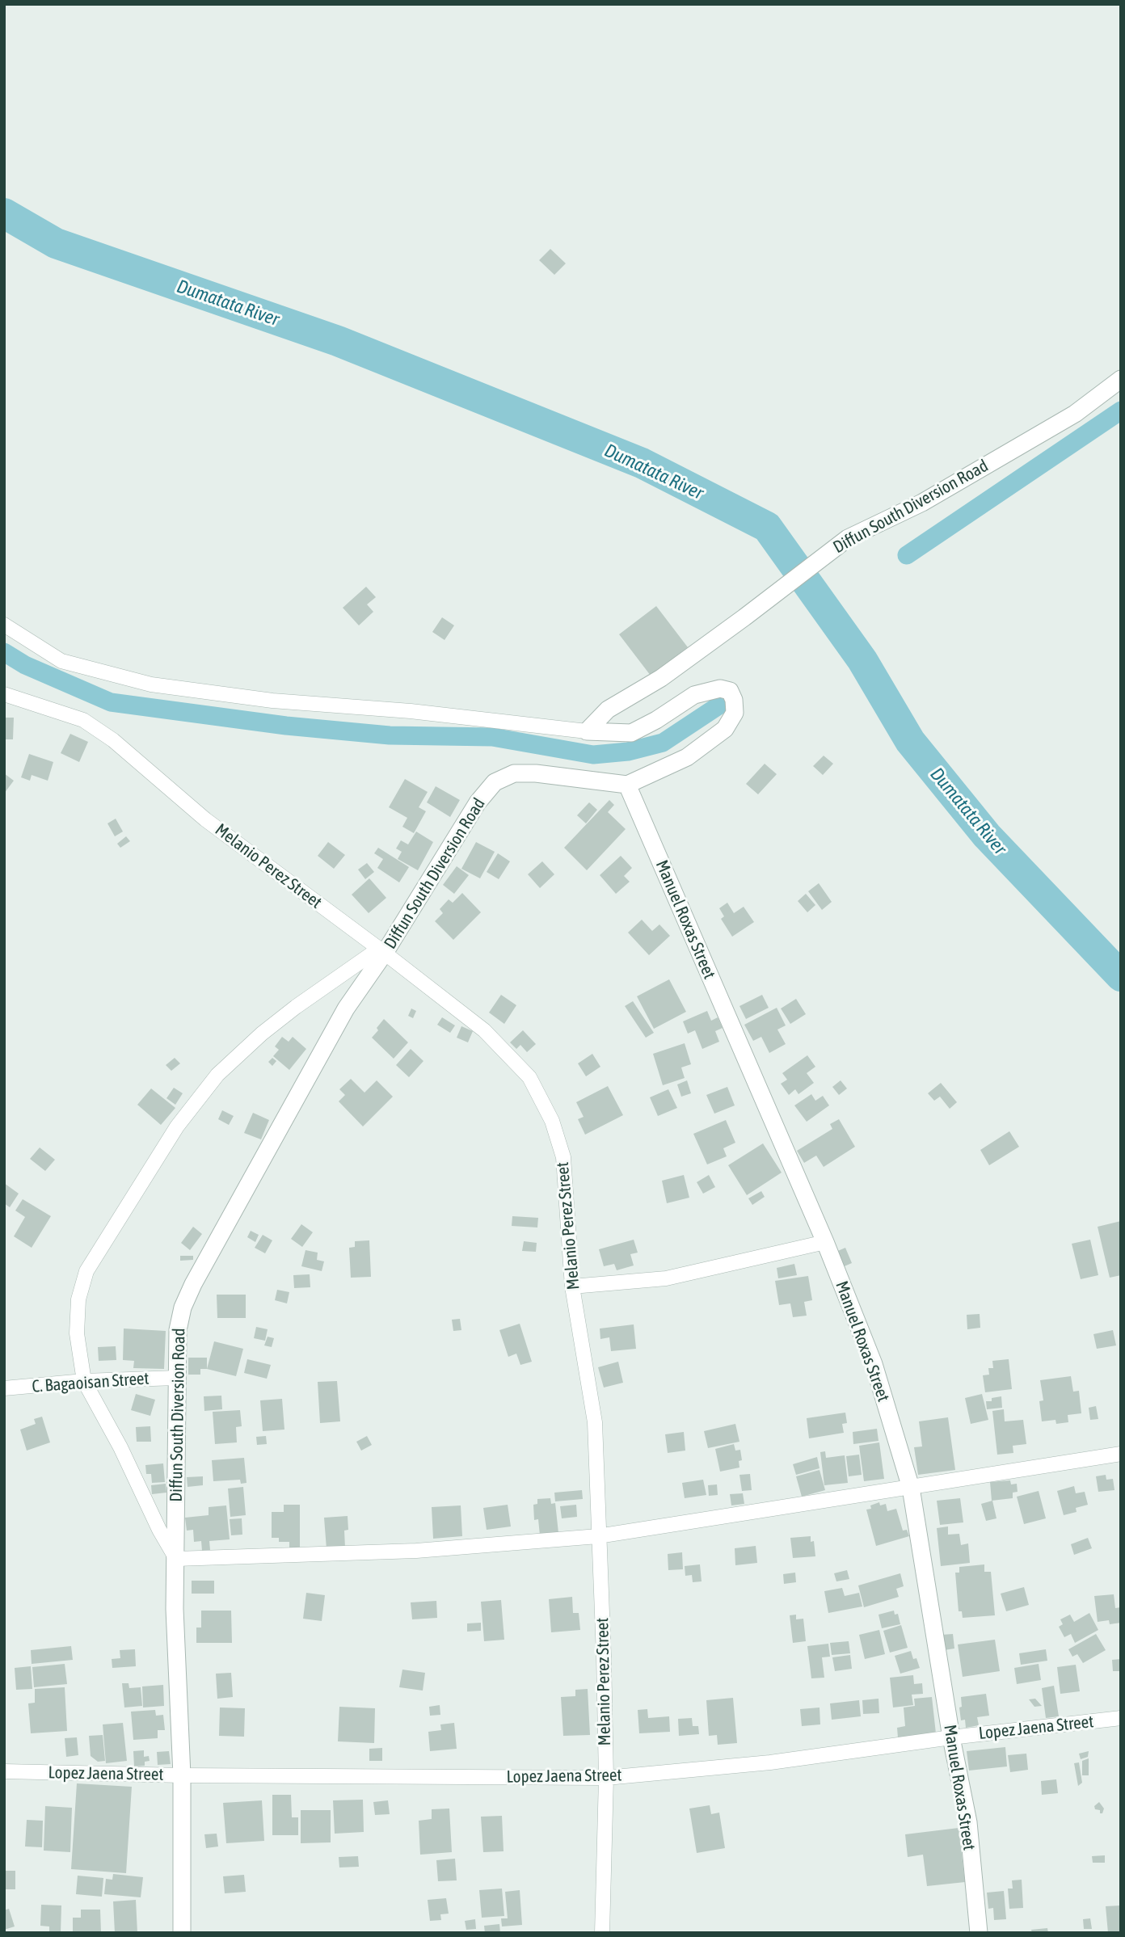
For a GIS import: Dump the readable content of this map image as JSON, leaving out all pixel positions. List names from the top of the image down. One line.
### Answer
{"streets":{"street":["Diffun South Diversion Road","Melanio Perez Street","Manuel Roxas Street","C. Bagaoisan Street","Lopez Jaena Street"]},"crossings":[["Diffun South Diversion Road","Melanio Perez Street"],["Diffun South Diversion Road","Manuel Roxas Street"],["Diffun South Diversion Road","C. Bagaoisan Street"],["Diffun South Diversion Road","Lopez Jaena Street"],["Melanio Perez Street","Lopez Jaena Street"],["Manuel Roxas Street","Lopez Jaena Street"]],"water":["Dumatata River"]}
